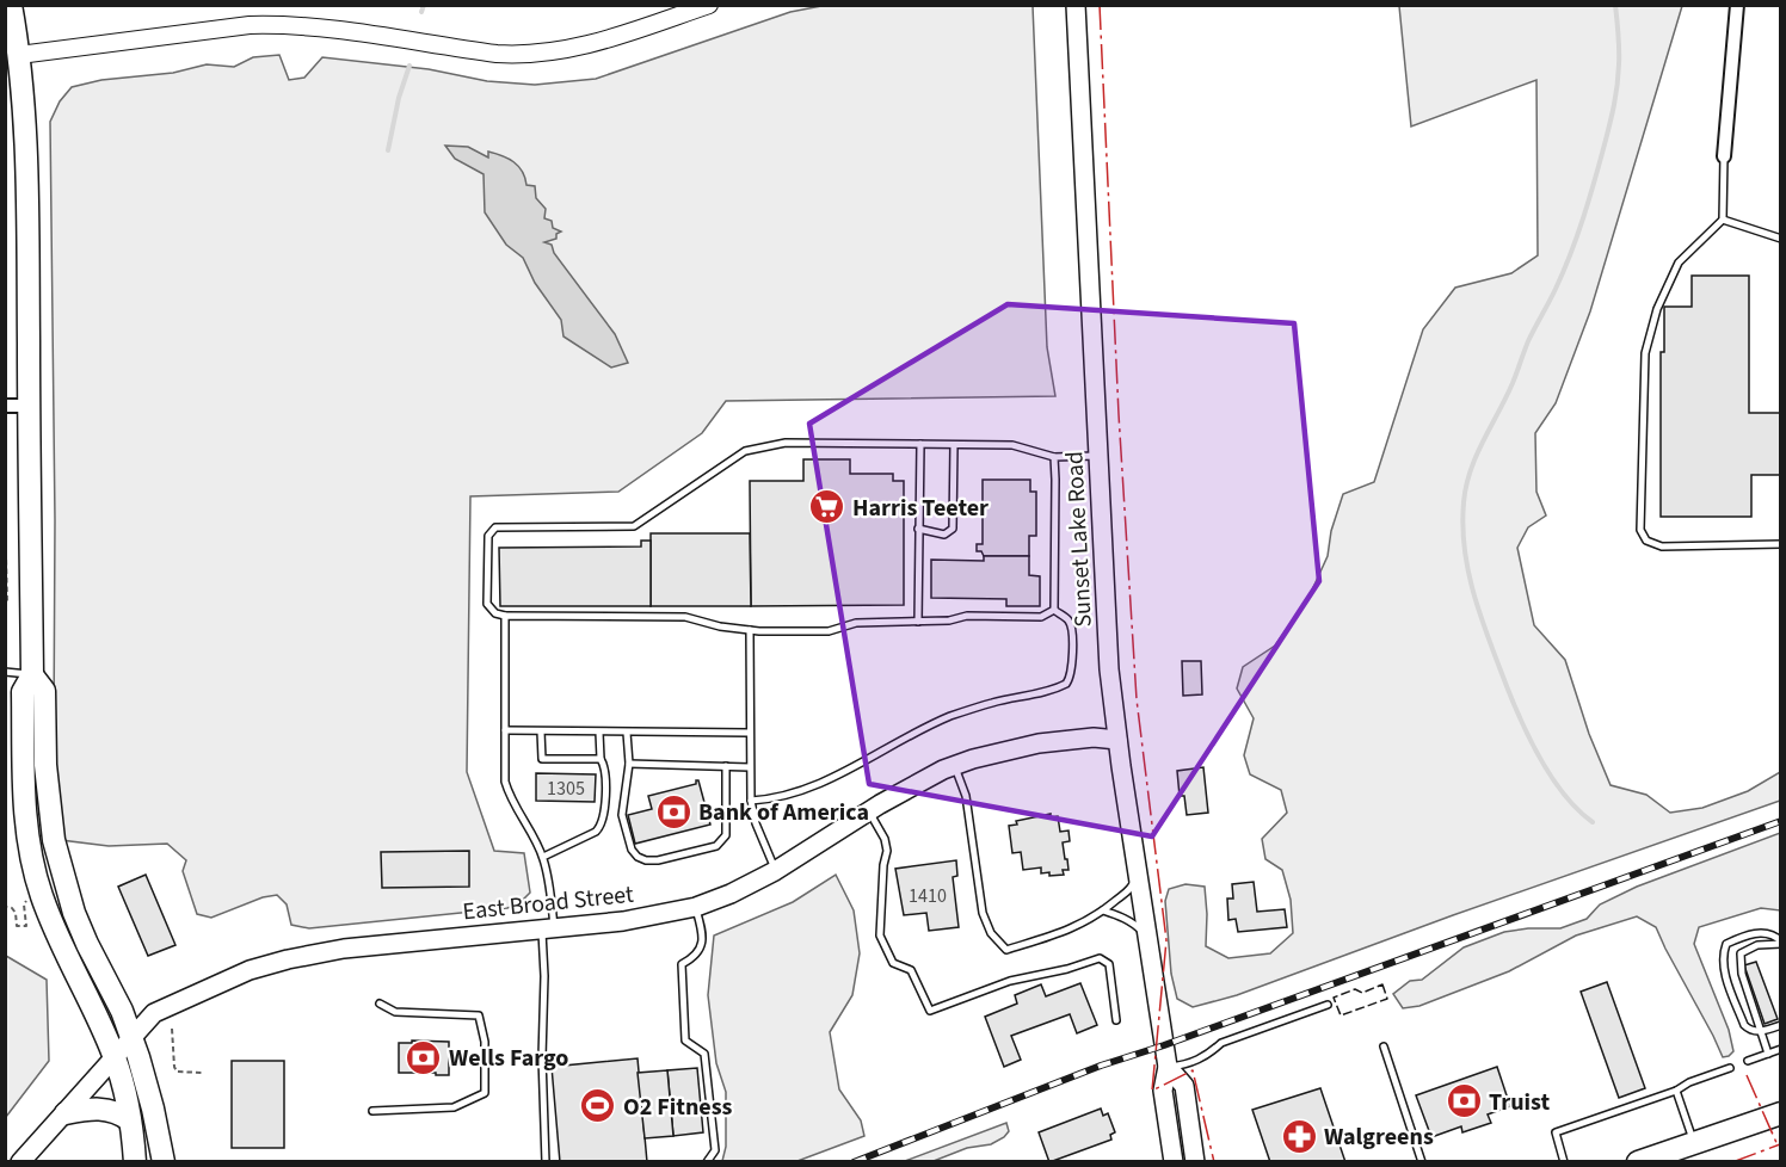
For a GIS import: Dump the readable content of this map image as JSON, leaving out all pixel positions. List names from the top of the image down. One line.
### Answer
{"streets":{"main road":["Sunset Lake Road","East Broad Street"]},"crossings":[["Sunset Lake Road","East Broad Street"]],"places":{"supermarket":["Harris Teeter"],"bank":["Bank of America","Wells Fargo","Truist"],"sports":["O2 Fitness"],"pharmacy":["Walgreens"]},"house_numbers":["1305","1410"]}
